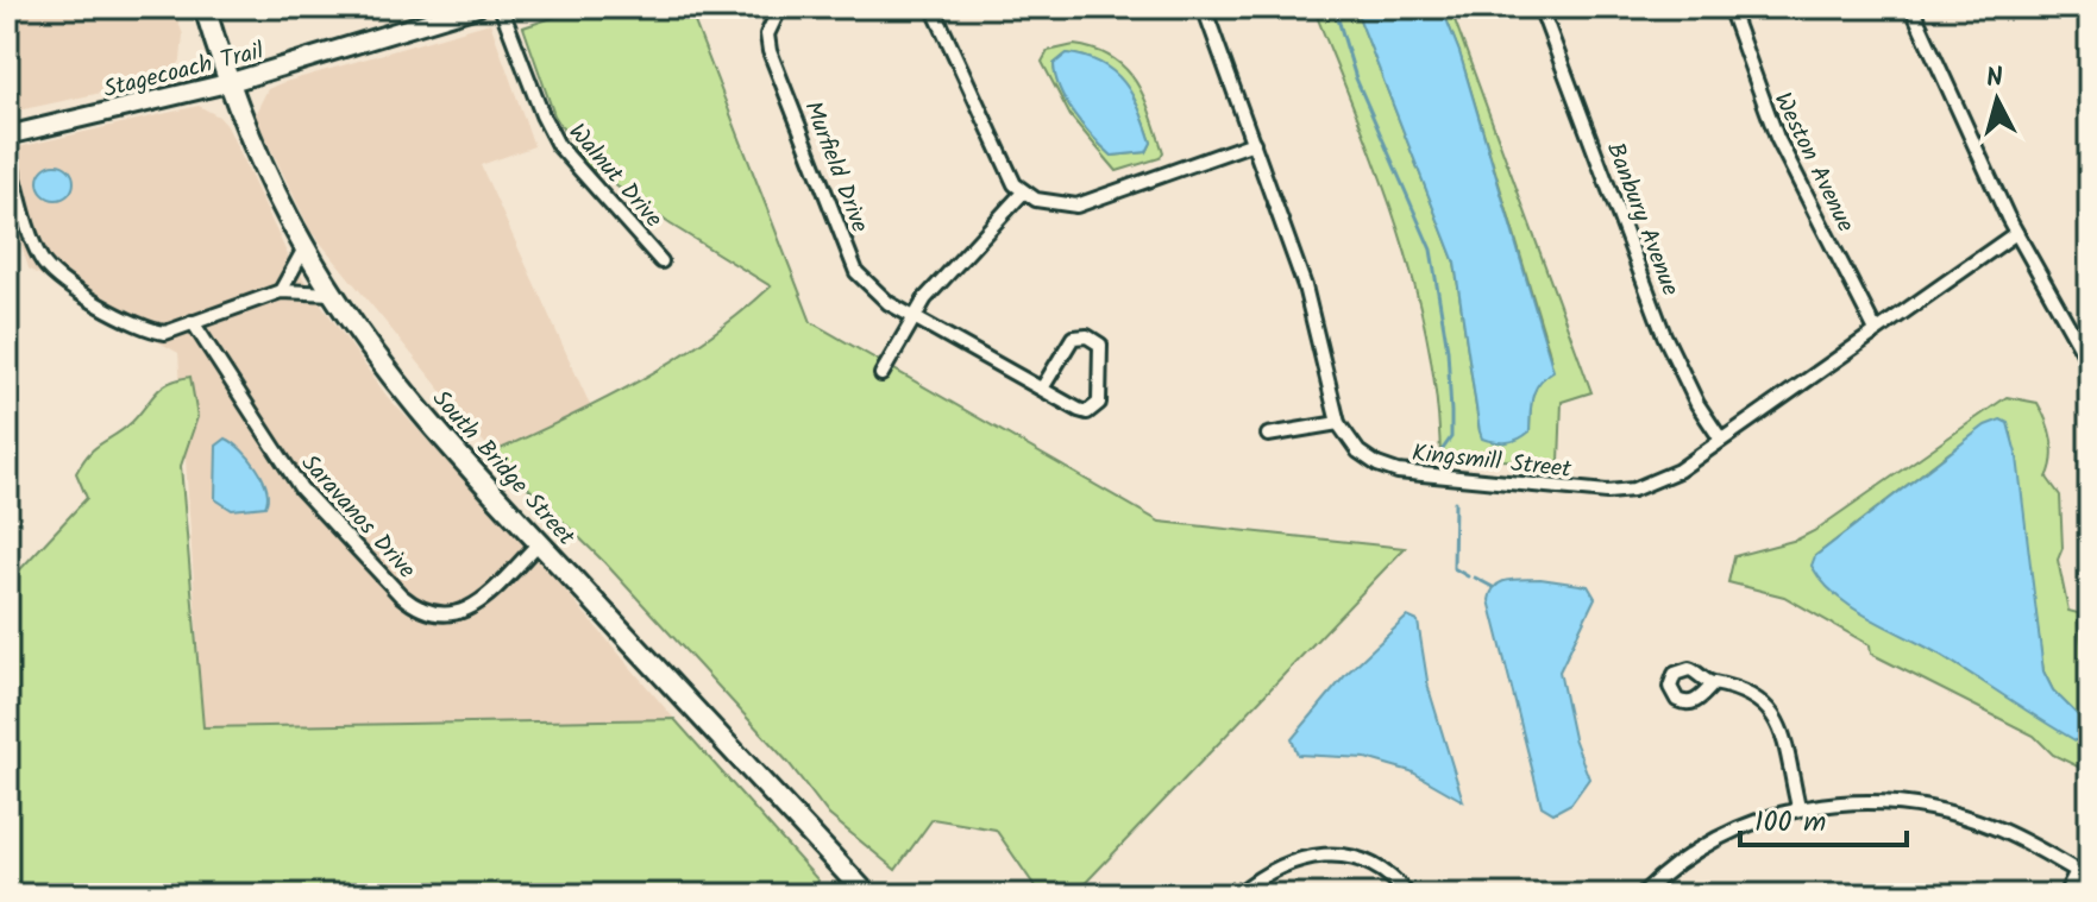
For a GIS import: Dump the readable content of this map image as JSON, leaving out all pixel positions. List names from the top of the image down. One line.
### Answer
{"streets":{"highway":["South Bridge Street"],"main road":["Stagecoach Trail"],"street":["Weston Avenue","Murfield Drive","Walnut Drive","Banbury Avenue","Kingsmill Street","Saravanos Drive"]},"crossings":[["Stagecoach Trail","South Bridge Street"],["Weston Avenue","Kingsmill Street"],["Banbury Avenue","Kingsmill Street"],["South Bridge Street","Saravanos Drive"]],"scale_bar":"100 m","north":"top"}
